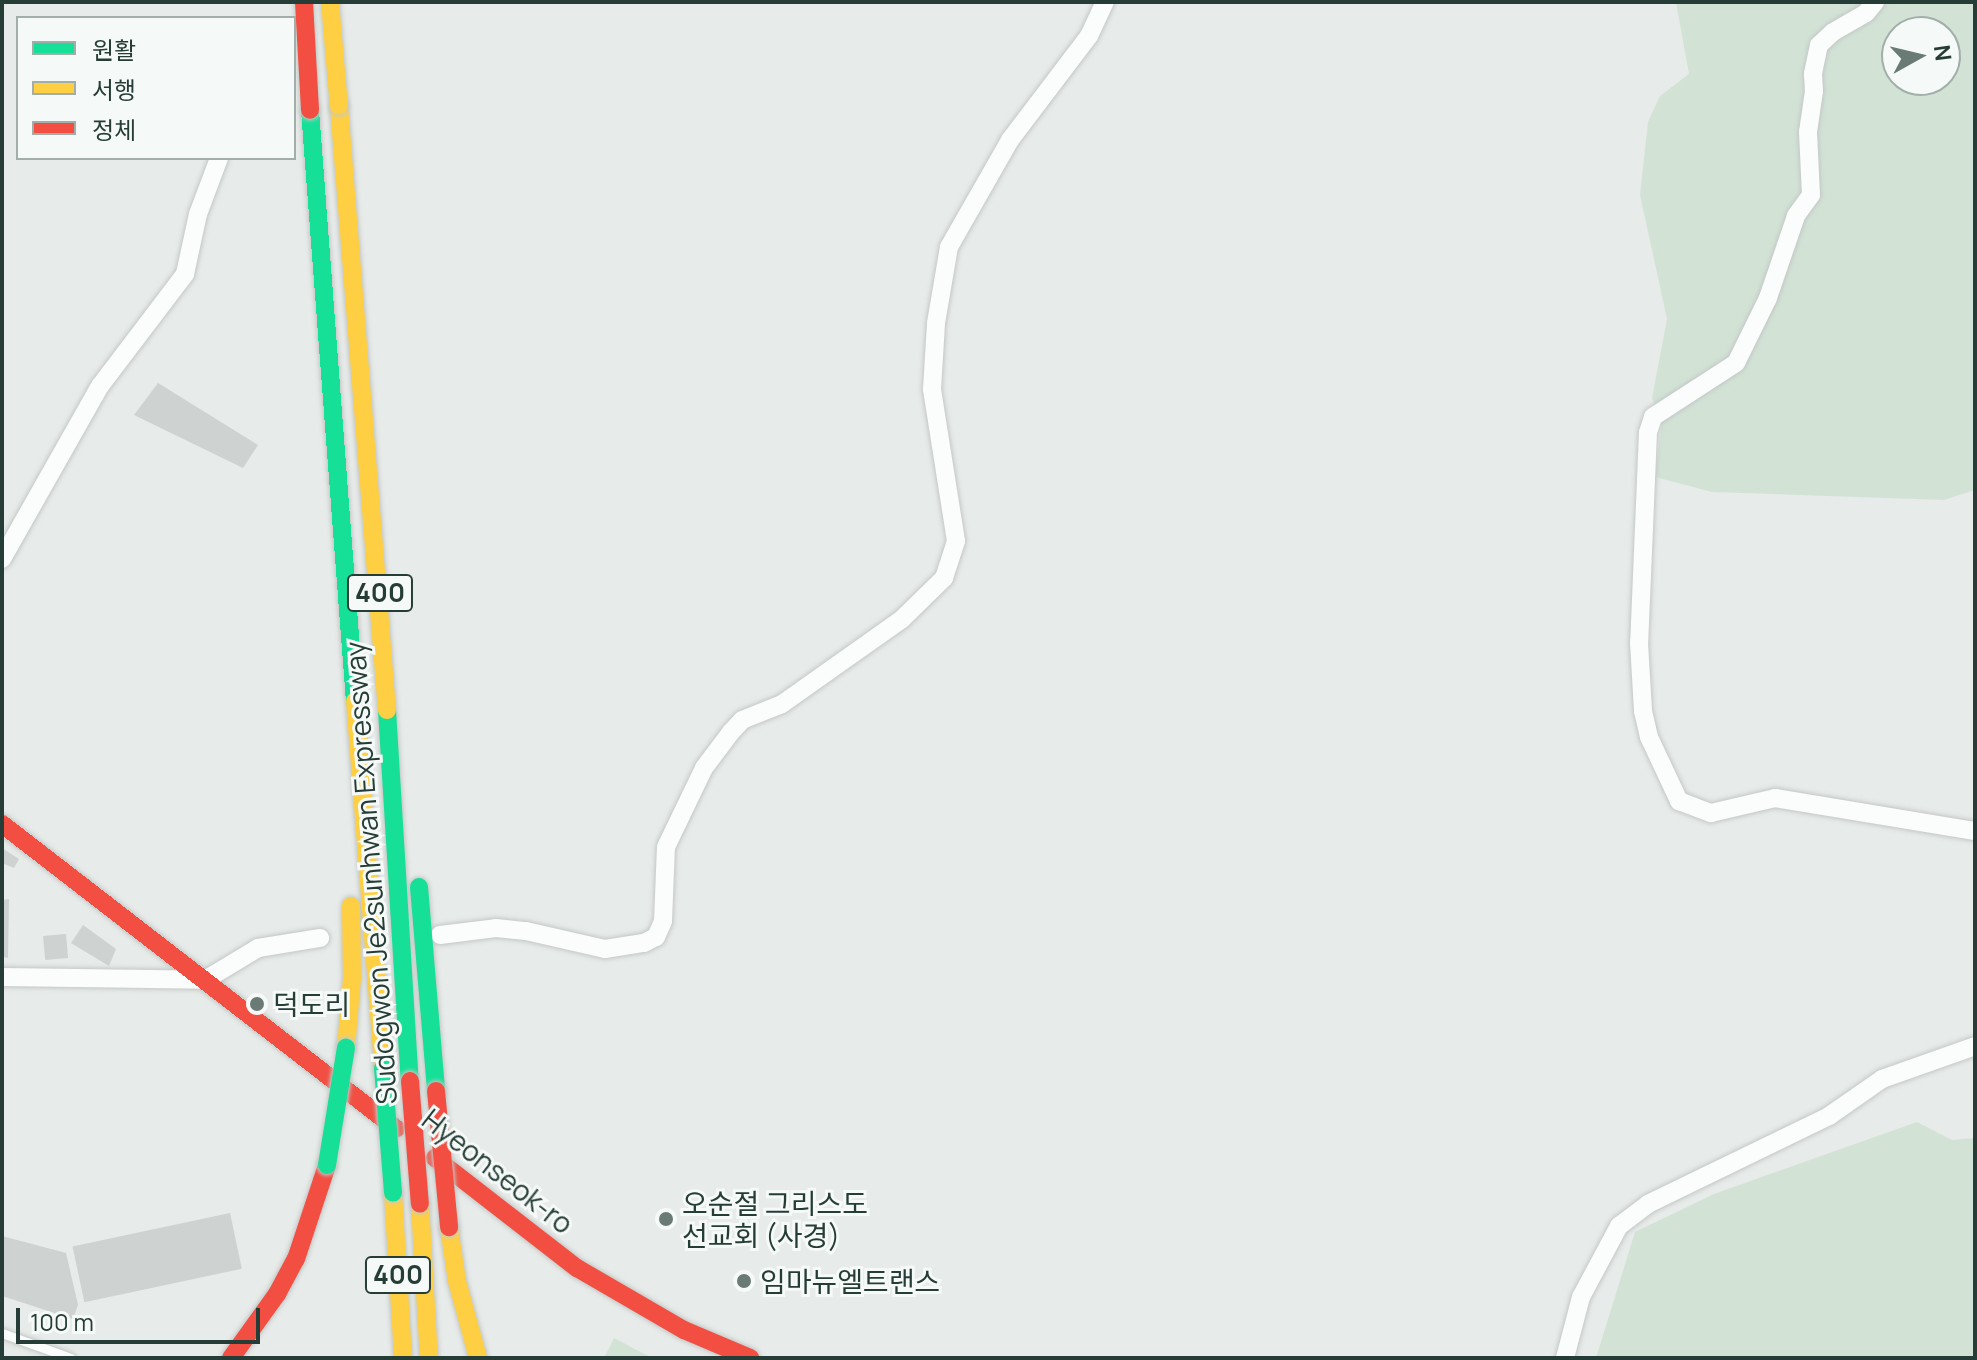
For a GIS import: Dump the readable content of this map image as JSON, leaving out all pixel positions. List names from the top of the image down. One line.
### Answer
{"streets":{"main road":["400","Sudogwon Je2sunhwan Expressway","Hyeonseok-ro"]},"places":["덕도리","오순절 그리스도 선교회 (사경)","임마뉴엘트랜스"],"legend":["원활","서행","정체"],"scale_bar":"100 m","north":"right"}
